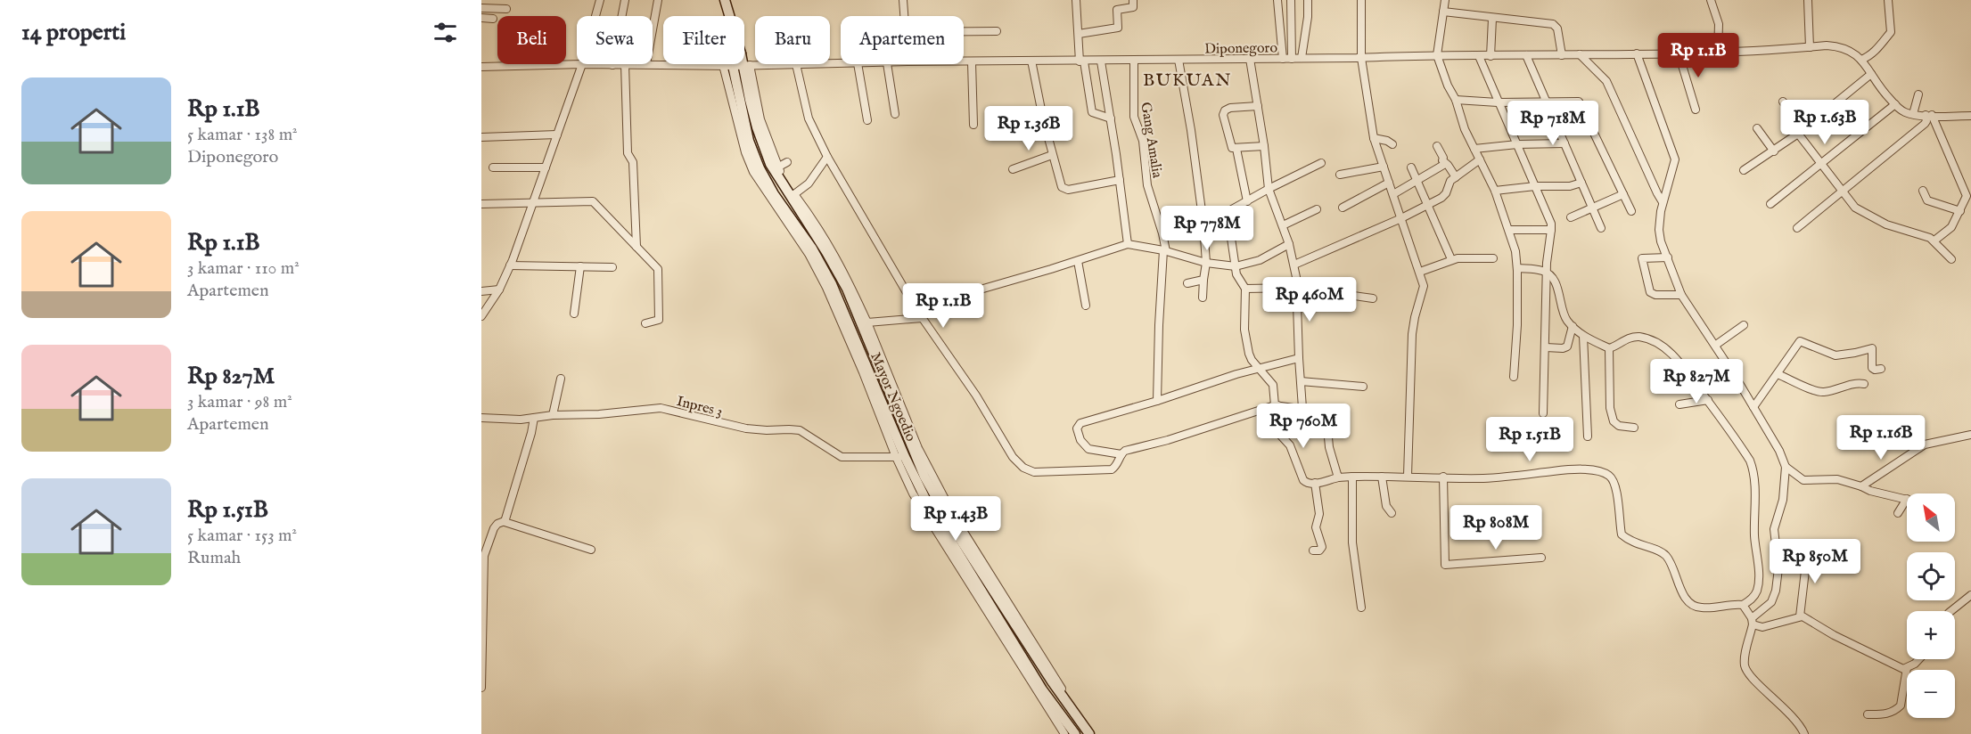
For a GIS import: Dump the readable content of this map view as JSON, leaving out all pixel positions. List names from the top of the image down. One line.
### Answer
{"streets":{"street":["Diponegoro","Gang Amalia","Mayor Ngoedio","Inpres 3"]},"crossings":[["Diponegoro","Gang Amalia"],["Diponegoro","Mayor Ngoedio"],["Mayor Ngoedio","Inpres 3"]],"districts":["BUKUAN"],"north":"top left","page":{"heading":"14 properti","chip":["Beli","Sewa","Filter","Baru","Apartemen"],"price":["Rp 1.1B","Rp 1.63B","Rp 718M","Rp 1.36B","Rp 778M","Rp 460M","Rp 1.1B","Rp 827M","Rp 760M","Rp 1.16B","Rp 1.51B","Rp 1.43B","Rp 808M","Rp 850M"],"list":[{"name":"Rp 1.1B","note":"5 kamar · 138 m² · Diponegoro"},{"name":"Rp 1.1B","note":"3 kamar · 110 m² · Apartemen"},{"name":"Rp 827M","note":"3 kamar · 98 m² · Apartemen"},{"name":"Rp 1.51B","note":"5 kamar · 153 m² · Rumah"}],"map_buttons":["+","−"]}}
